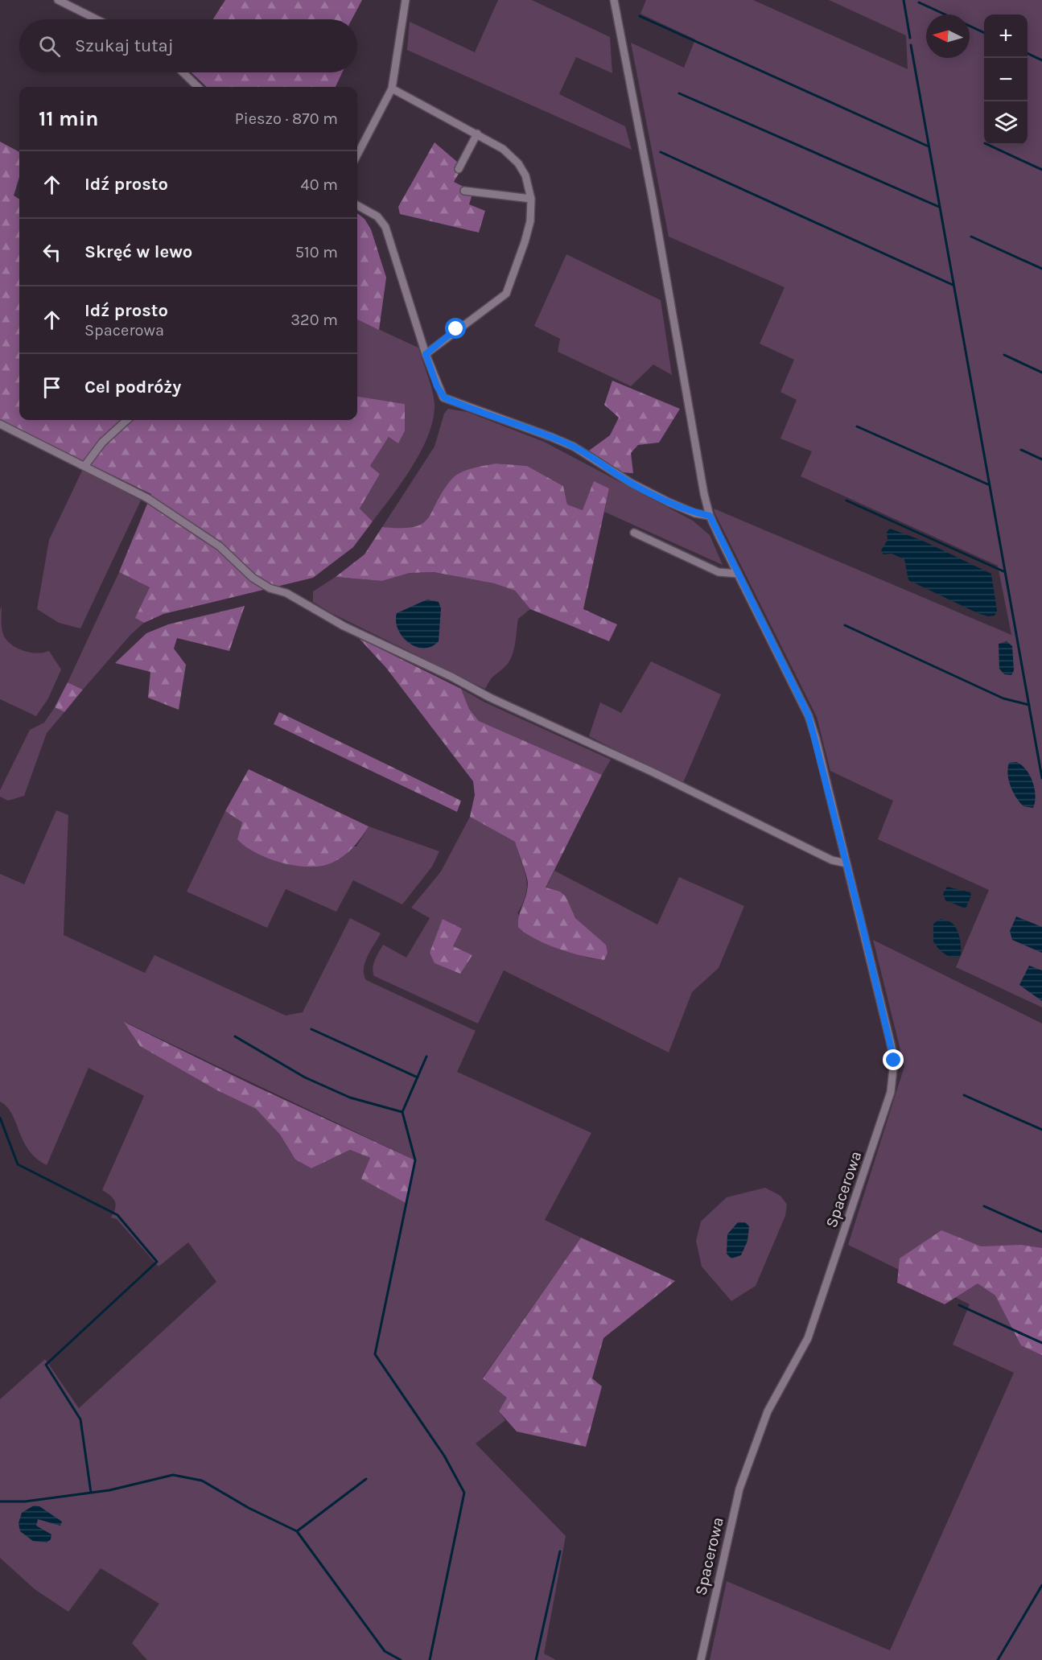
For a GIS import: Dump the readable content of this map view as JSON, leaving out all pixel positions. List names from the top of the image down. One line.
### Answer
{"streets":{"street":["Spacerowa"]},"north":"left","page":{"map_buttons":["+","−"],"search":"Szukaj tutaj","heading":["11 min","Pieszo · 870 m"],"list":[["Idź prosto","40 m"],["Skręć w lewo","510 m"],["Idź prosto","Spacerowa","320 m"],"Cel podróży"]}}
